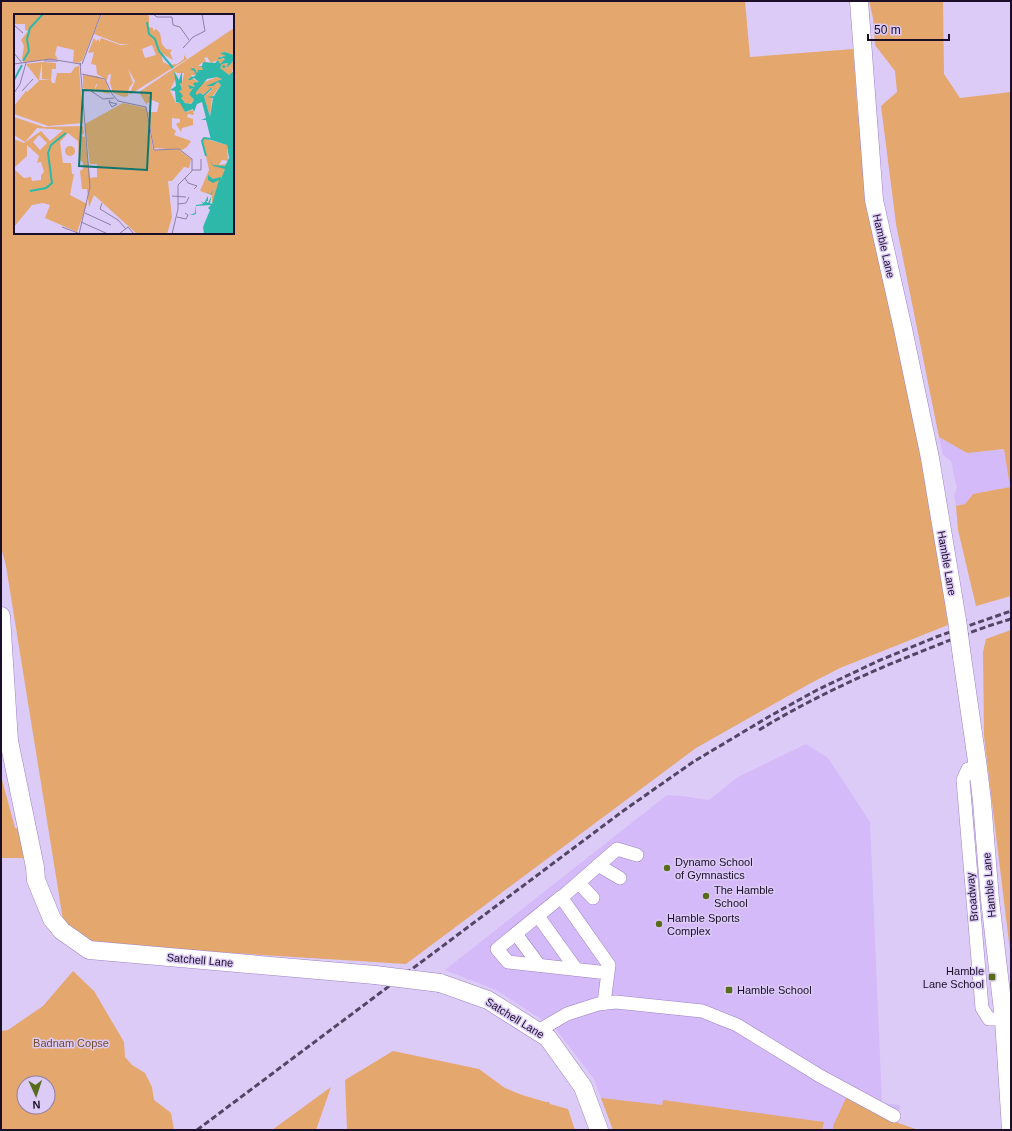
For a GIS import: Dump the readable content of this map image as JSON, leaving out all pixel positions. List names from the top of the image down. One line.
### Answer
{"streets":{"main road":["Hamble Lane","Satchell Lane"]},"parks":["Badnam Copse"],"places":{"other":["Dynamo School of Gymnastics","The Hamble School","Hamble Sports Complex"],"transit":["Hamble Lane School","Hamble School"]},"scale_bar":"50 m","north":"bottom"}
